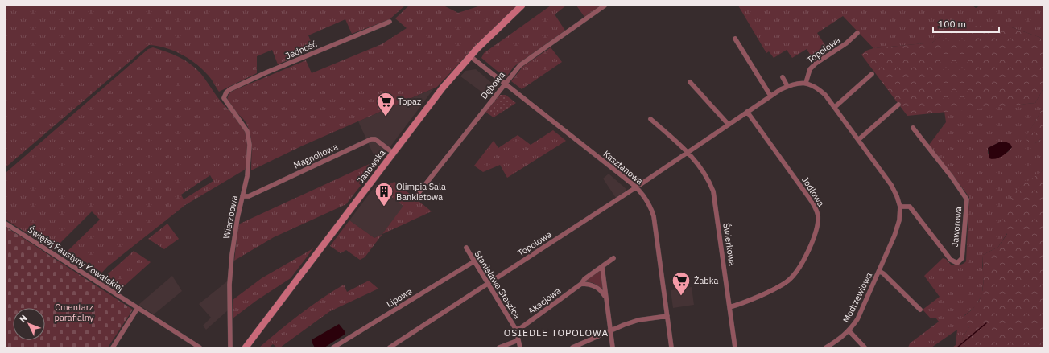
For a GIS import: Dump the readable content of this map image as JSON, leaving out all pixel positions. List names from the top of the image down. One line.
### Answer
{"streets":{"main road":["Janowska"],"street":["Jedność","Topolowa","Dębowa","Magnoliowa","Kasztanowa","Jodłowa","Wierzbowa","Jaworowa","Świerkowa","Świętej Faustyny Kowalskiej","Stanisława Staszica","Lipowa","Modrzewiowa","Akacjowa"]},"crossings":[["Jedność","Wierzbowa"],["Topolowa","Kasztanowa"],["Topolowa","Jodłowa"],["Topolowa","Świerkowa"],["Topolowa","Stanisława Staszica"],["Topolowa","Modrzewiowa"],["Dębowa","Kasztanowa"],["Magnoliowa","Janowska"],["Magnoliowa","Wierzbowa"],["Janowska","Kasztanowa"],["Jodłowa","Świerkowa"],["Jaworowa","Modrzewiowa"],["Stanisława Staszica","Lipowa"],["Stanisława Staszica","Akacjowa"]],"districts":["OSIEDLE TOPOLOWA"],"parks":["Cmentarz parafialny"],"places":{"supermarket":["Topaz","Żabka"],"building":["Olimpia Sala Bankietowa"]},"scale_bar":"100 m","north":"top left"}
